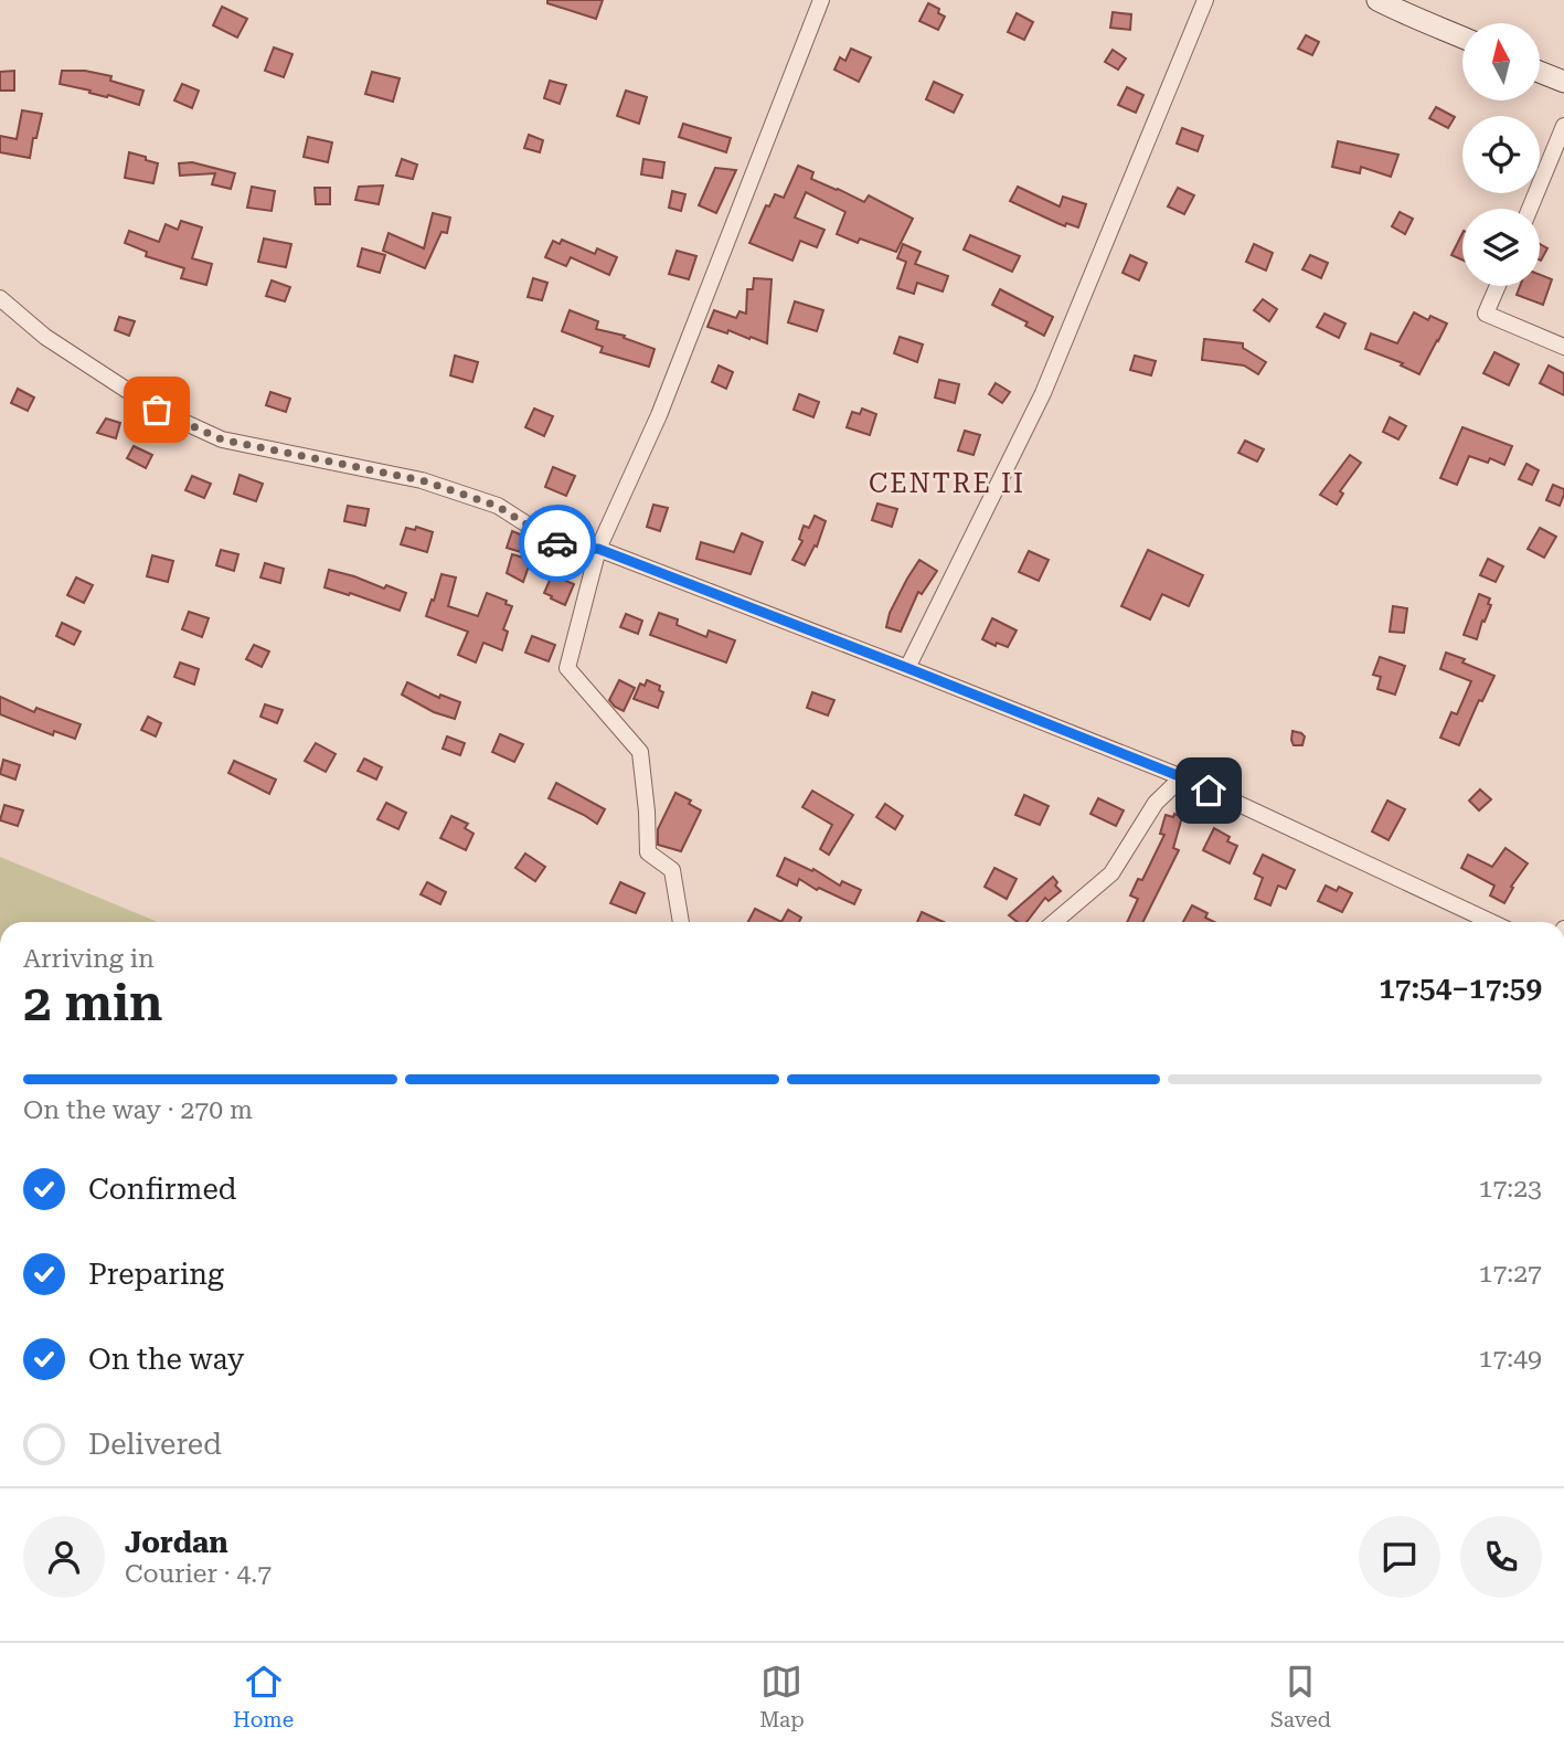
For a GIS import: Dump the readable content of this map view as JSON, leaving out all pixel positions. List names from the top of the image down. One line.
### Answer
{"districts":["CENTRE II"],"north":"top","page":{"heading":["2 min","Arriving in","17:54–17:59"],"panel":["Jordan","Courier · 4.7"],"bar":"On the way · 270 m","list":[["Confirmed","17:23"],["Preparing","17:27"],["On the way","17:49"],"Delivered"],"tabs":["Home","Map","Saved"]}}
